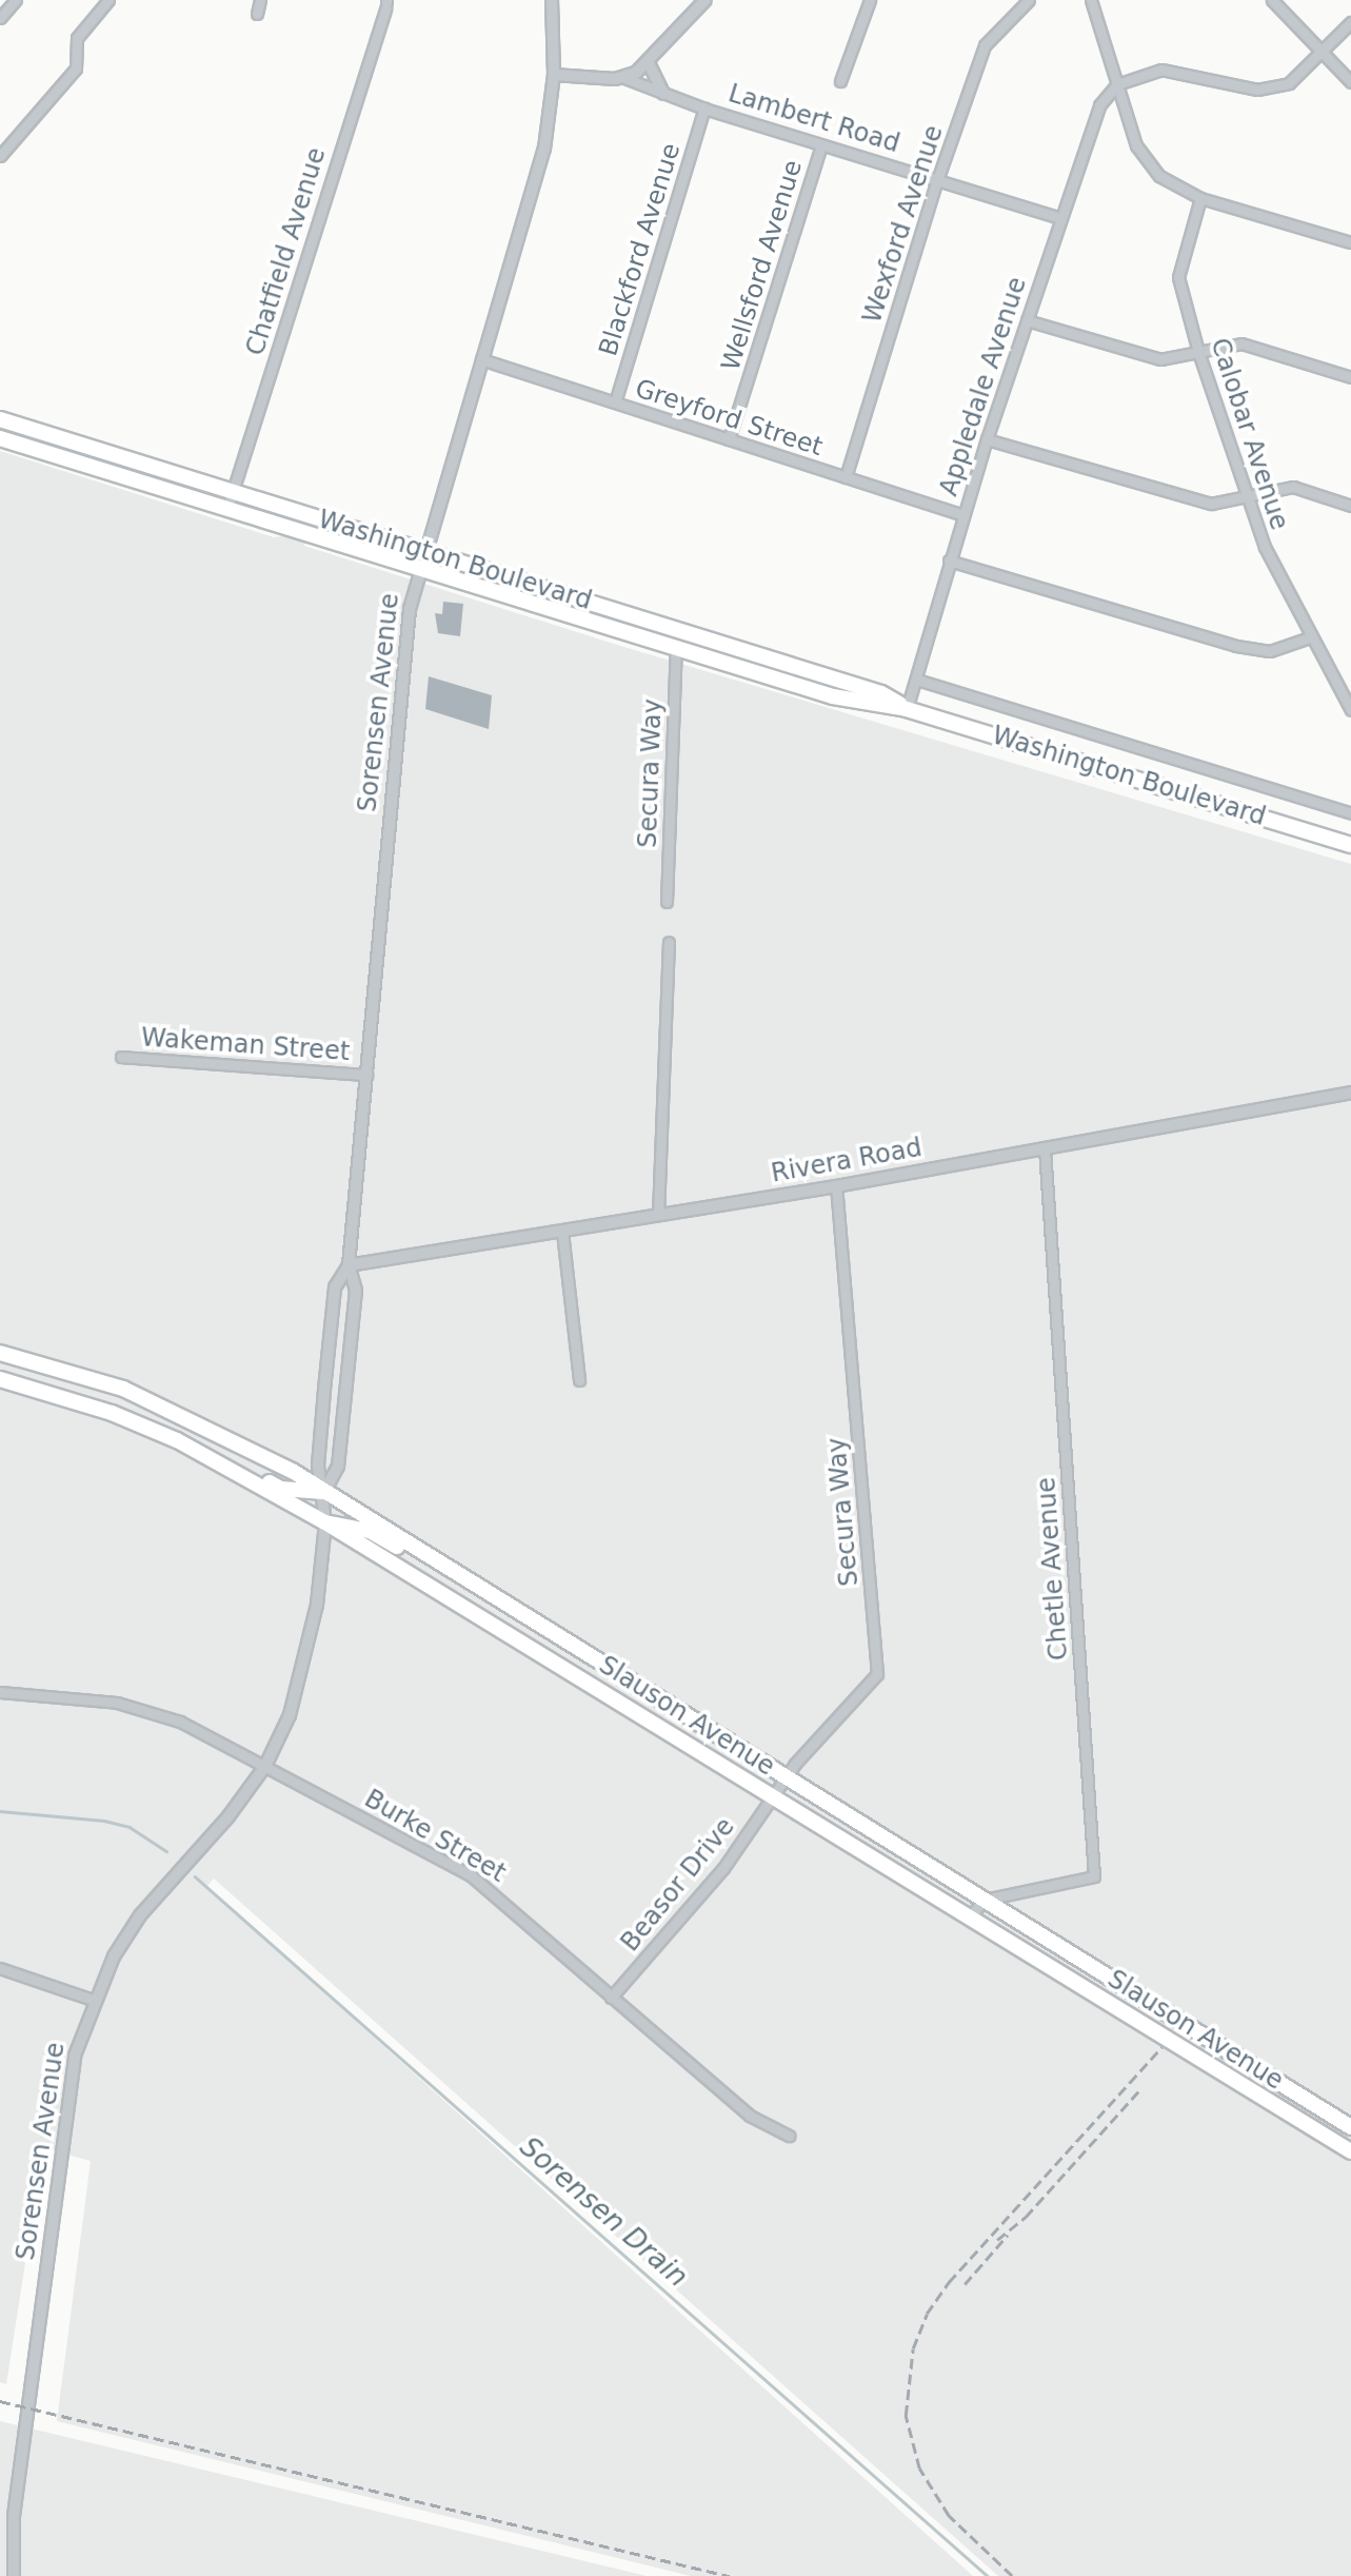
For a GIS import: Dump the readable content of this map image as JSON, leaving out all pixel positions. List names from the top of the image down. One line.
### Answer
{"streets":{"main road":["Washington Boulevard","Slauson Avenue"],"street":["Lambert Road","Wexford Avenue","Blackford Avenue","Chatfield Avenue","Wellsford Avenue","Appledale Avenue","Greyford Street","Calobar Avenue","Sorensen Avenue","Secura Way","Wakeman Street","Rivera Road","Chetle Avenue","Burke Street","Beasor Drive"]},"crossings":[["Lambert Road","Wexford Avenue"],["Lambert Road","Blackford Avenue"],["Lambert Road","Wellsford Avenue"],["Lambert Road","Appledale Avenue"],["Lambert Road","Sorensen Avenue"],["Wexford Avenue","Greyford Street"],["Blackford Avenue","Greyford Street"],["Chatfield Avenue","Washington Boulevard"],["Wellsford Avenue","Greyford Street"],["Appledale Avenue","Greyford Street"],["Appledale Avenue","Washington Boulevard"],["Greyford Street","Sorensen Avenue"],["Washington Boulevard","Sorensen Avenue"],["Washington Boulevard","Secura Way"],["Sorensen Avenue","Wakeman Street"],["Sorensen Avenue","Rivera Road"],["Sorensen Avenue","Slauson Avenue"],["Sorensen Avenue","Burke Street"],["Secura Way","Rivera Road"],["Secura Way","Slauson Avenue"],["Secura Way","Beasor Drive"],["Rivera Road","Chetle Avenue"],["Chetle Avenue","Slauson Avenue"],["Slauson Avenue","Beasor Drive"],["Burke Street","Beasor Drive"]],"water":["Sorensen Drain"]}
